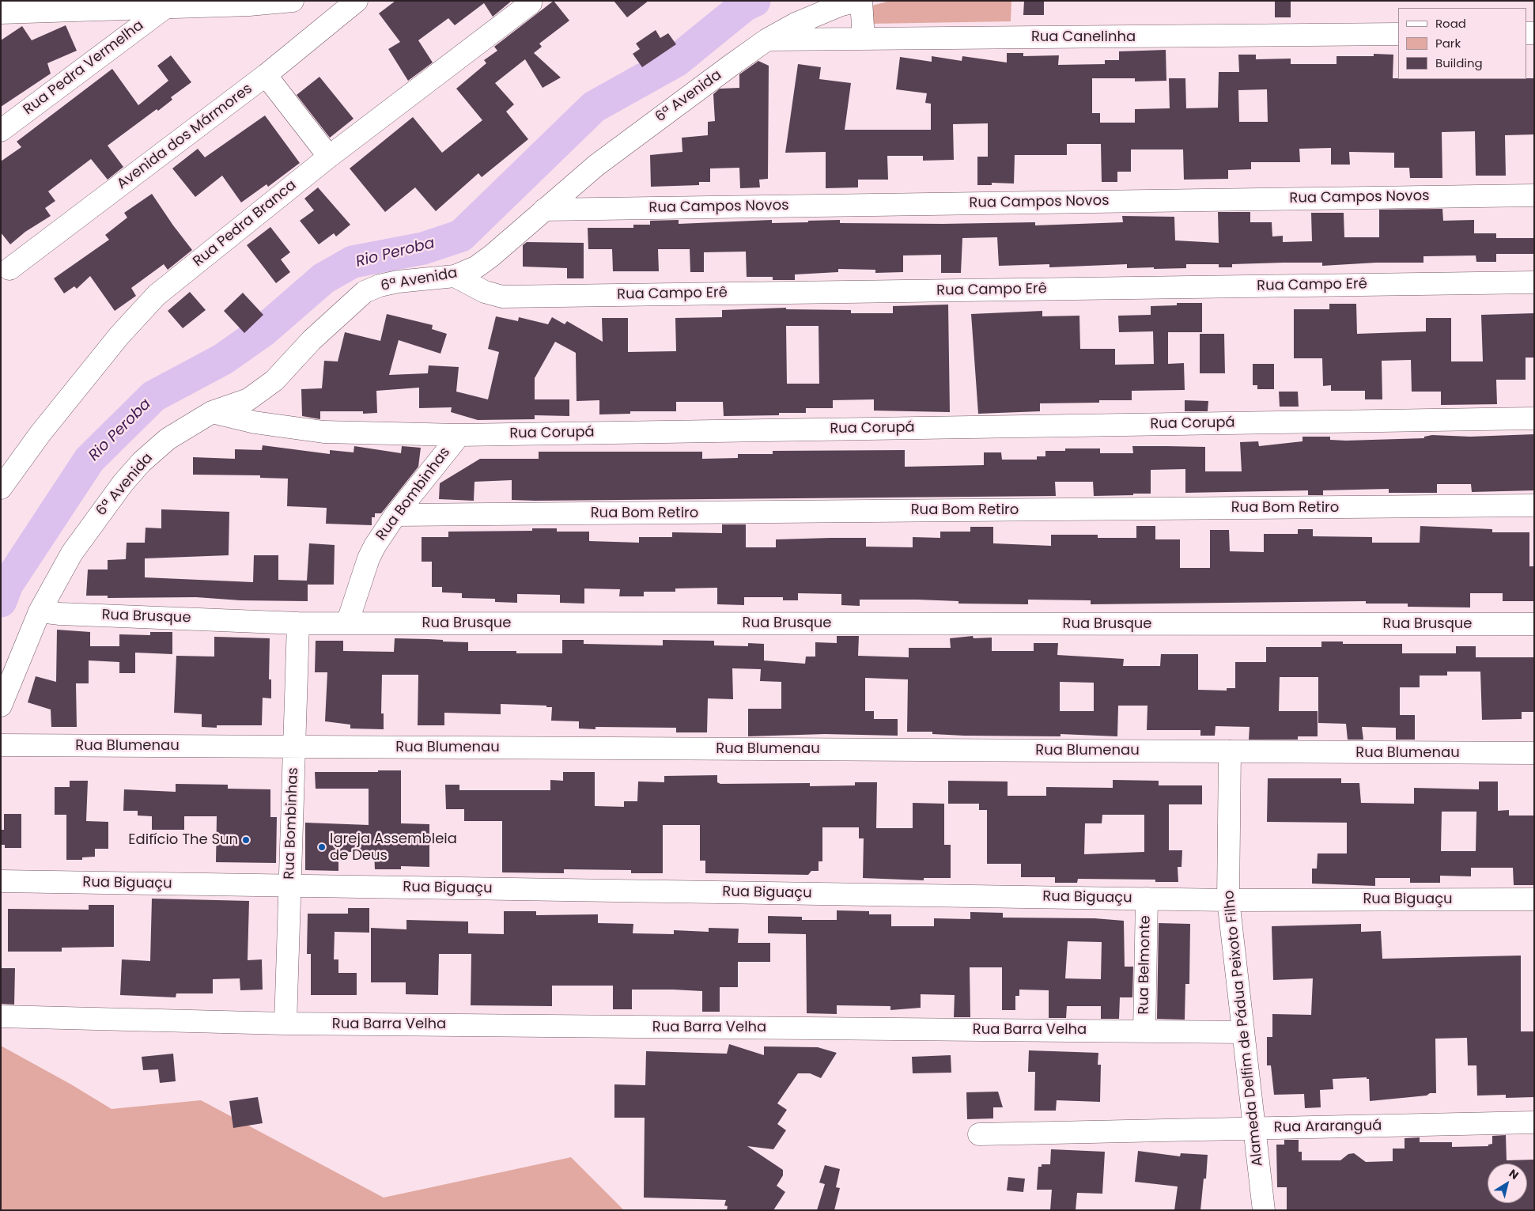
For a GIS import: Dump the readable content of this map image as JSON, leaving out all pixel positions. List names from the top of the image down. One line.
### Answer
{"streets":{"street":["Rua Canelinha","Rua Pedra Vermelha","6ª Avenida","Avenida dos Mármores","Rua Campos Novos","Rua Pedra Branca","Rua Campo Erê","Rua Corupá","Rua Bombinhas","Rua Bom Retiro","Rua Brusque","Rua Blumenau","Rua Biguaçu","Rua Belmonte","Rua Barra Velha","Alameda Delfim de Pádua Peixoto Filho","Rua Araranguá"]},"crossings":[["Rua Canelinha","6ª Avenida"],["6ª Avenida","Rua Campos Novos"],["6ª Avenida","Rua Campo Erê"],["6ª Avenida","Rua Corupá"],["6ª Avenida","Rua Brusque"],["Rua Corupá","Rua Bombinhas"],["Rua Bombinhas","Rua Bom Retiro"],["Rua Bombinhas","Rua Brusque"],["Rua Bombinhas","Rua Blumenau"],["Rua Bombinhas","Rua Biguaçu"],["Rua Bombinhas","Rua Barra Velha"],["Rua Blumenau","Alameda Delfim de Pádua Peixoto Filho"],["Rua Biguaçu","Rua Belmonte"],["Rua Biguaçu","Alameda Delfim de Pádua Peixoto Filho"],["Rua Belmonte","Rua Barra Velha"],["Rua Barra Velha","Alameda Delfim de Pádua Peixoto Filho"],["Alameda Delfim de Pádua Peixoto Filho","Rua Araranguá"]],"water":["Rio Peroba"],"places":["Edifício The Sun","Igreja Assembleia de Deus"],"legend":["Road","Park","Building"],"north":"top right"}
